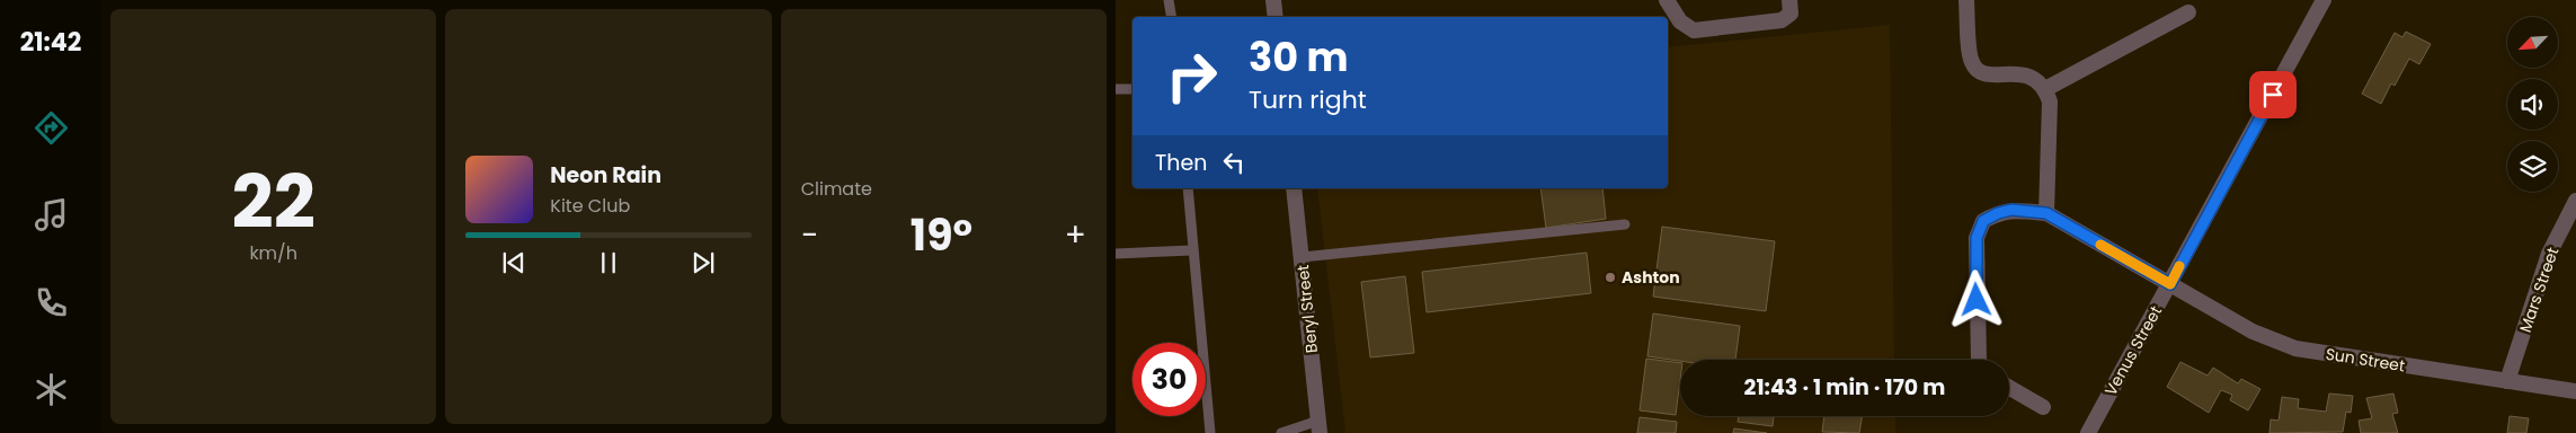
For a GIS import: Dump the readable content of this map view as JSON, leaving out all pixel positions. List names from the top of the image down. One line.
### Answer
{"streets":{"street":["Mars Street","Beryl Street","Venus Street","Sun Street"]},"crossings":[["Mars Street","Sun Street"],["Venus Street","Sun Street"]],"places":["Ashton"],"north":"bottom left","page":{"tabs":"21:42","tile":[["22","km/h"],"Climate"],"turn":["30 m","Turn right"],"then":"Then","song":["Neon Rain","Kite Club"],"heat":["−","19°","+"],"limit":"30","trip":"21:43 · 1 min · 170 m"}}
